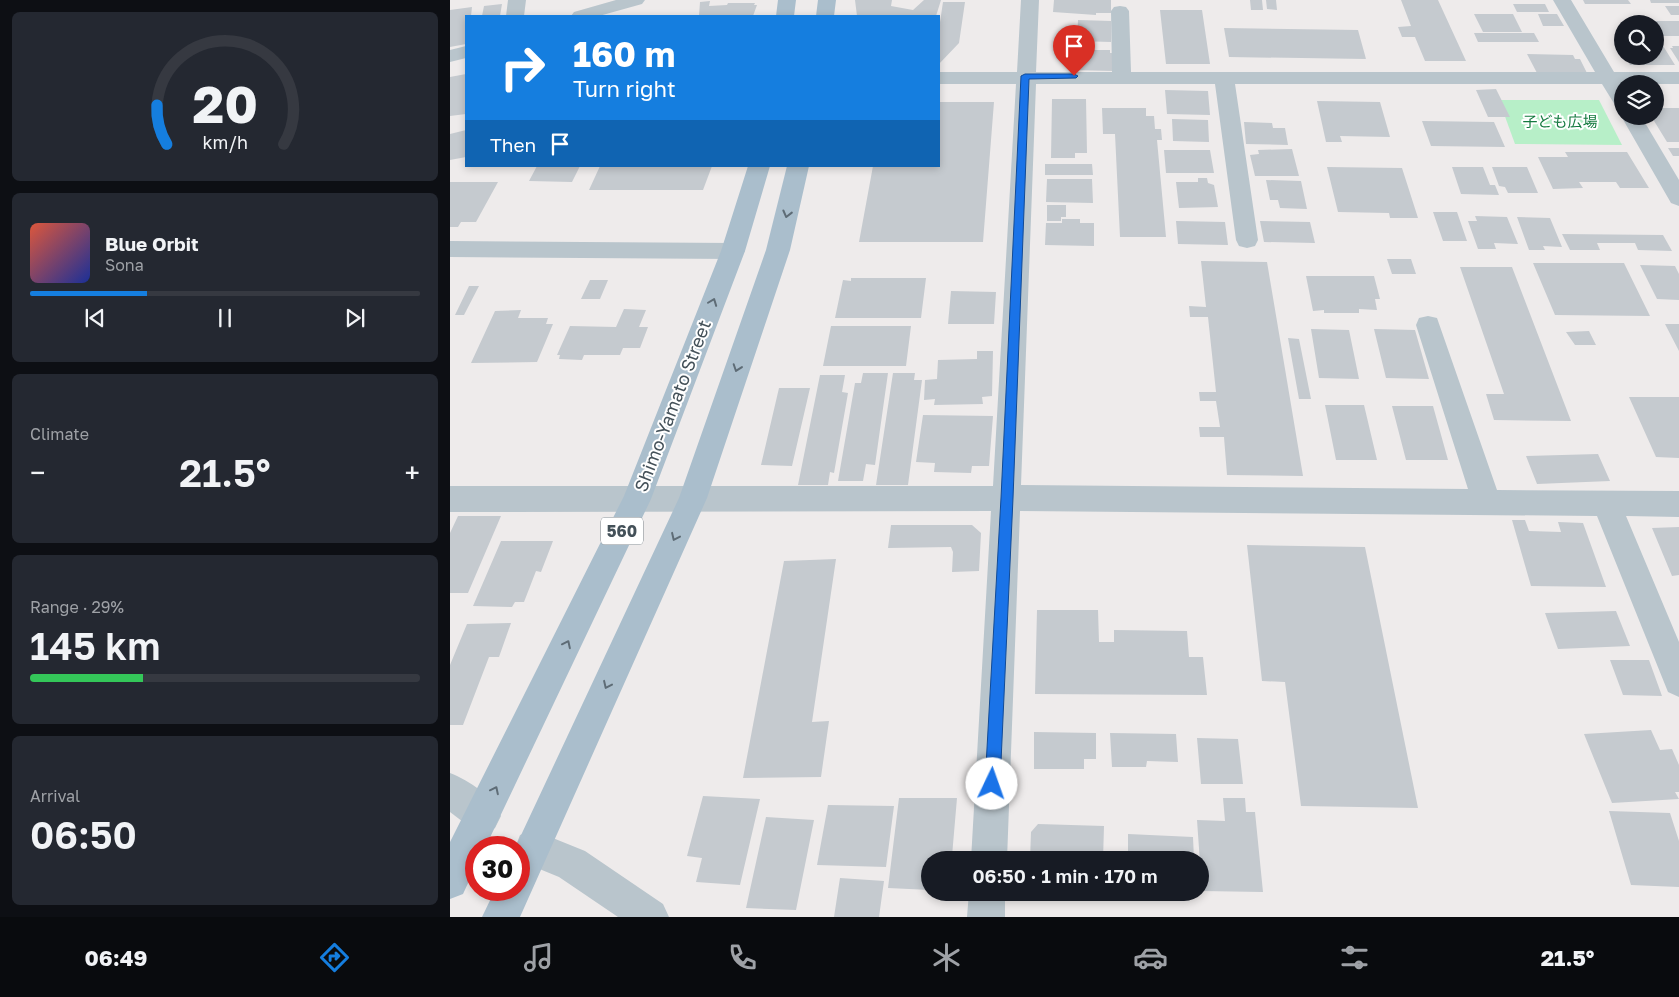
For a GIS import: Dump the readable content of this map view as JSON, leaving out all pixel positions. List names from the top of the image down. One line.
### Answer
{"streets":{"main road":["Shimo-Yamato Street","560"]},"parks":["子ども広場"],"page":{"turn":["160 m","Turn right"],"then":"Then","song":["Blue Orbit","Sona"],"tile":["Climate",["Range · 29%","145 km"],["Arrival","06:50"]],"heat":["−","21.5°","+"],"limit":"30","trip":"06:50 · 1 min · 170 m","tabs":["06:49","21.5°"],"gauge":["20","km/h"]}}
